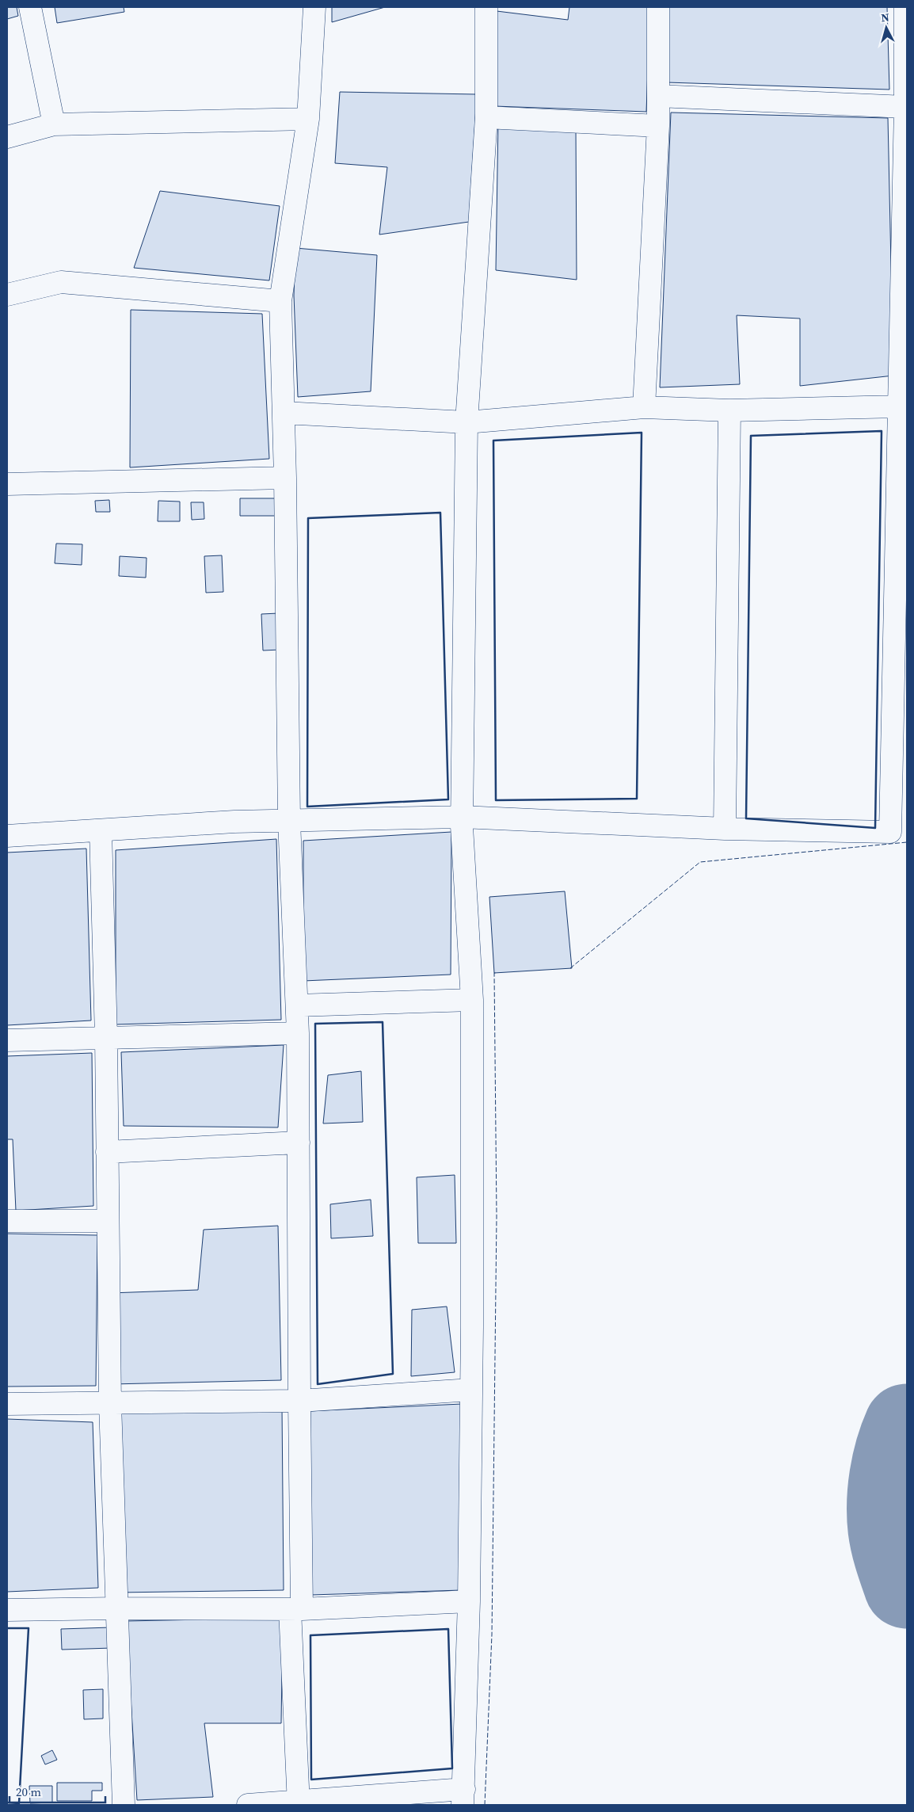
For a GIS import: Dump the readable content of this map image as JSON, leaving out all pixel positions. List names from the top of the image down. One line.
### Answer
{"scale_bar":"20 m","north":"top"}
